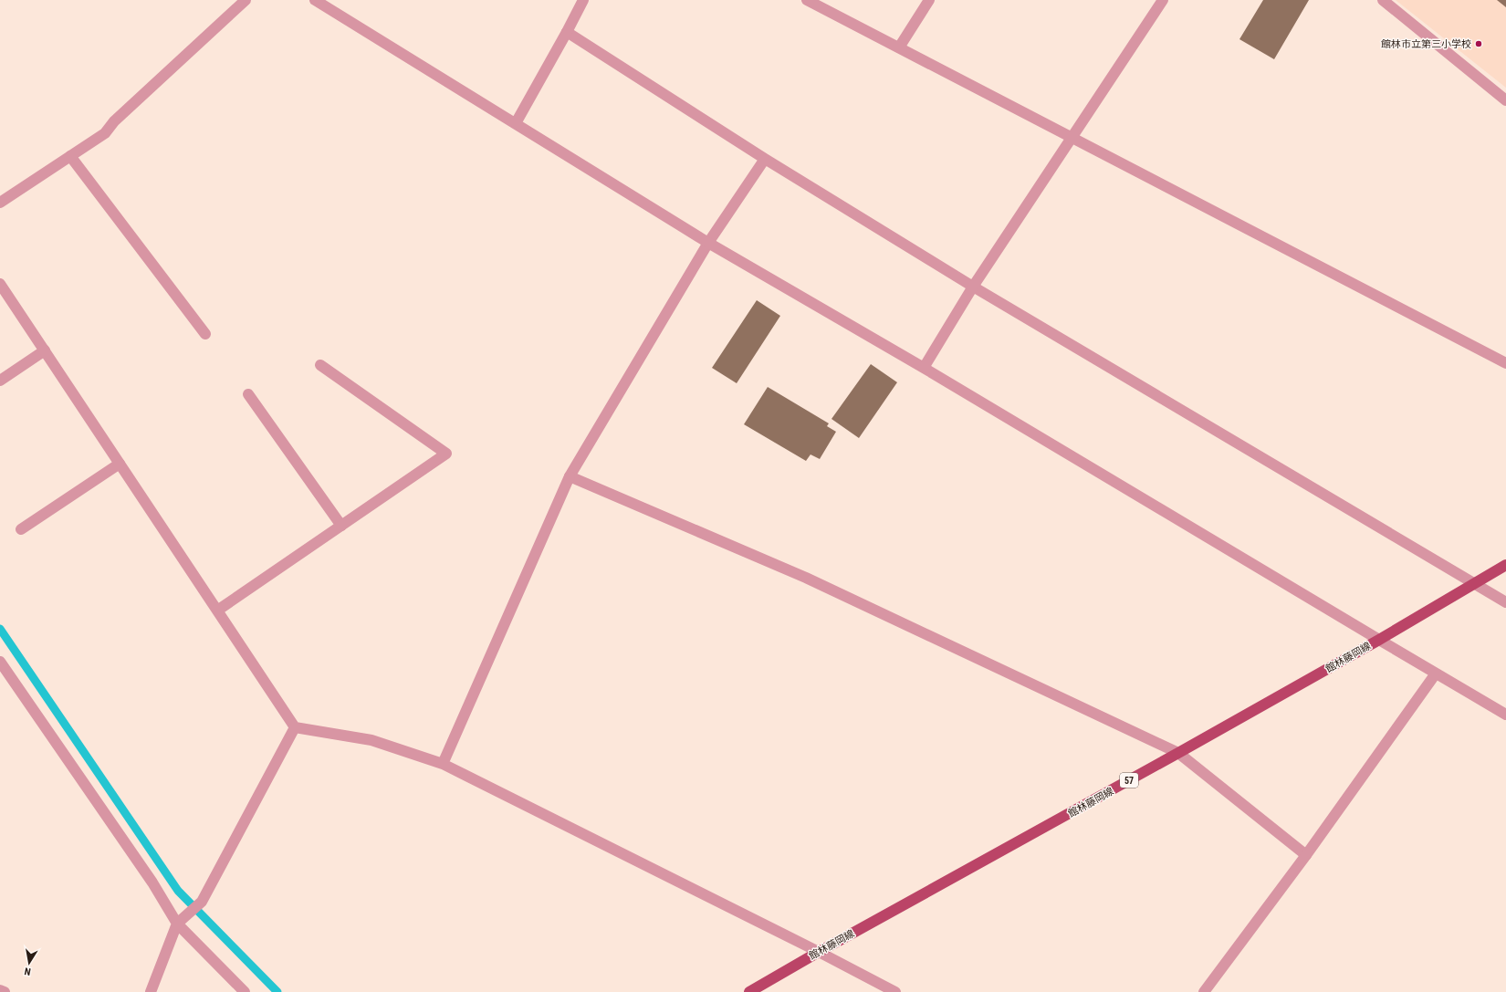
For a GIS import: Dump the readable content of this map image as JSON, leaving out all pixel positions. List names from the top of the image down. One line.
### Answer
{"streets":{"main road":["館林藤岡線","57"]},"places":["館林市立第三小学校"],"north":"bottom"}
